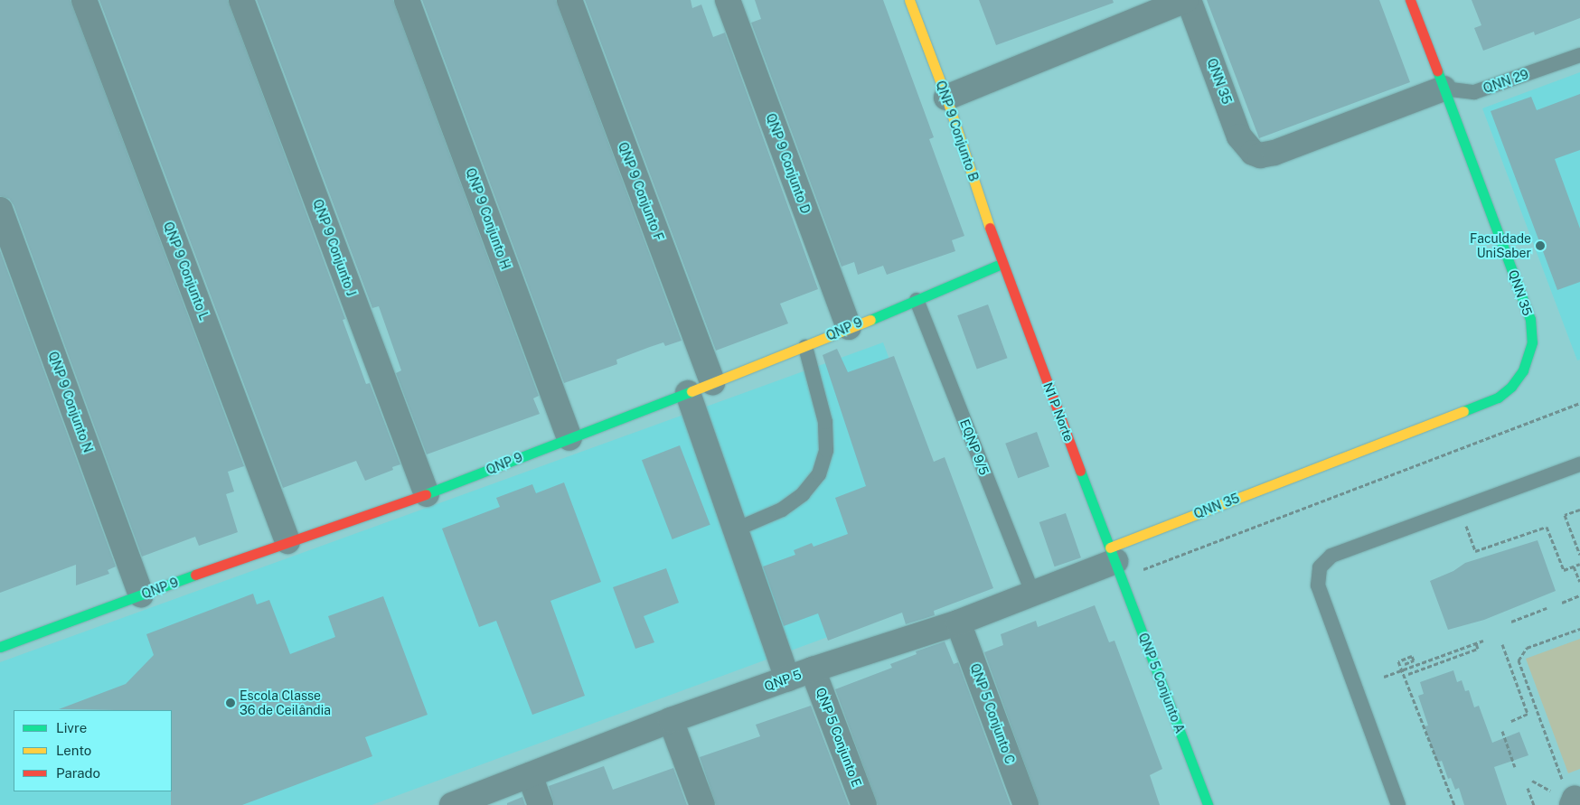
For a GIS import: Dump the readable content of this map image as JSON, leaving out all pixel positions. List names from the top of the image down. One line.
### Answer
{"streets":{"street":["QNN 35","QNP 9 Conjunto B","QNP 9 Conjunto D","QNP 9 Conjunto F","QNP 9 Conjunto H","QNP 9 Conjunto J","QNP 9 Conjunto L","QNP 9","QNP 9 Conjunto N","N1 P Norte","QNP 5","QNP 5 Conjunto A","QNP 5 Conjunto C","QNP 5 Conjunto E"],"lane":["QNN 29","EQNP 9/5"]},"crossings":[["QNN 35","QNN 29"],["QNN 35","QNP 9 Conjunto B"],["QNN 35","N1 P Norte"],["QNN 35","QNP 5"],["QNN 35","QNP 5 Conjunto A"],["QNP 9 Conjunto B","QNP 9"],["QNP 9 Conjunto B","N1 P Norte"],["QNP 9 Conjunto D","QNP 9"],["QNP 9 Conjunto F","QNP 9"],["QNP 9 Conjunto H","QNP 9"],["QNP 9 Conjunto J","QNP 9"],["QNP 9 Conjunto L","QNP 9"],["QNP 9","QNP 9 Conjunto N"],["QNP 9","N1 P Norte"],["QNP 9","EQNP 9/5"],["N1 P Norte","QNP 5"],["N1 P Norte","QNP 5 Conjunto A"],["EQNP 9/5","QNP 5"],["QNP 5","QNP 5 Conjunto A"],["QNP 5","QNP 5 Conjunto C"],["QNP 5","QNP 5 Conjunto E"]],"places":["Faculdade UniSaber","Escola Classe 36 de Ceilândia"],"legend":["Livre","Lento","Parado"]}
